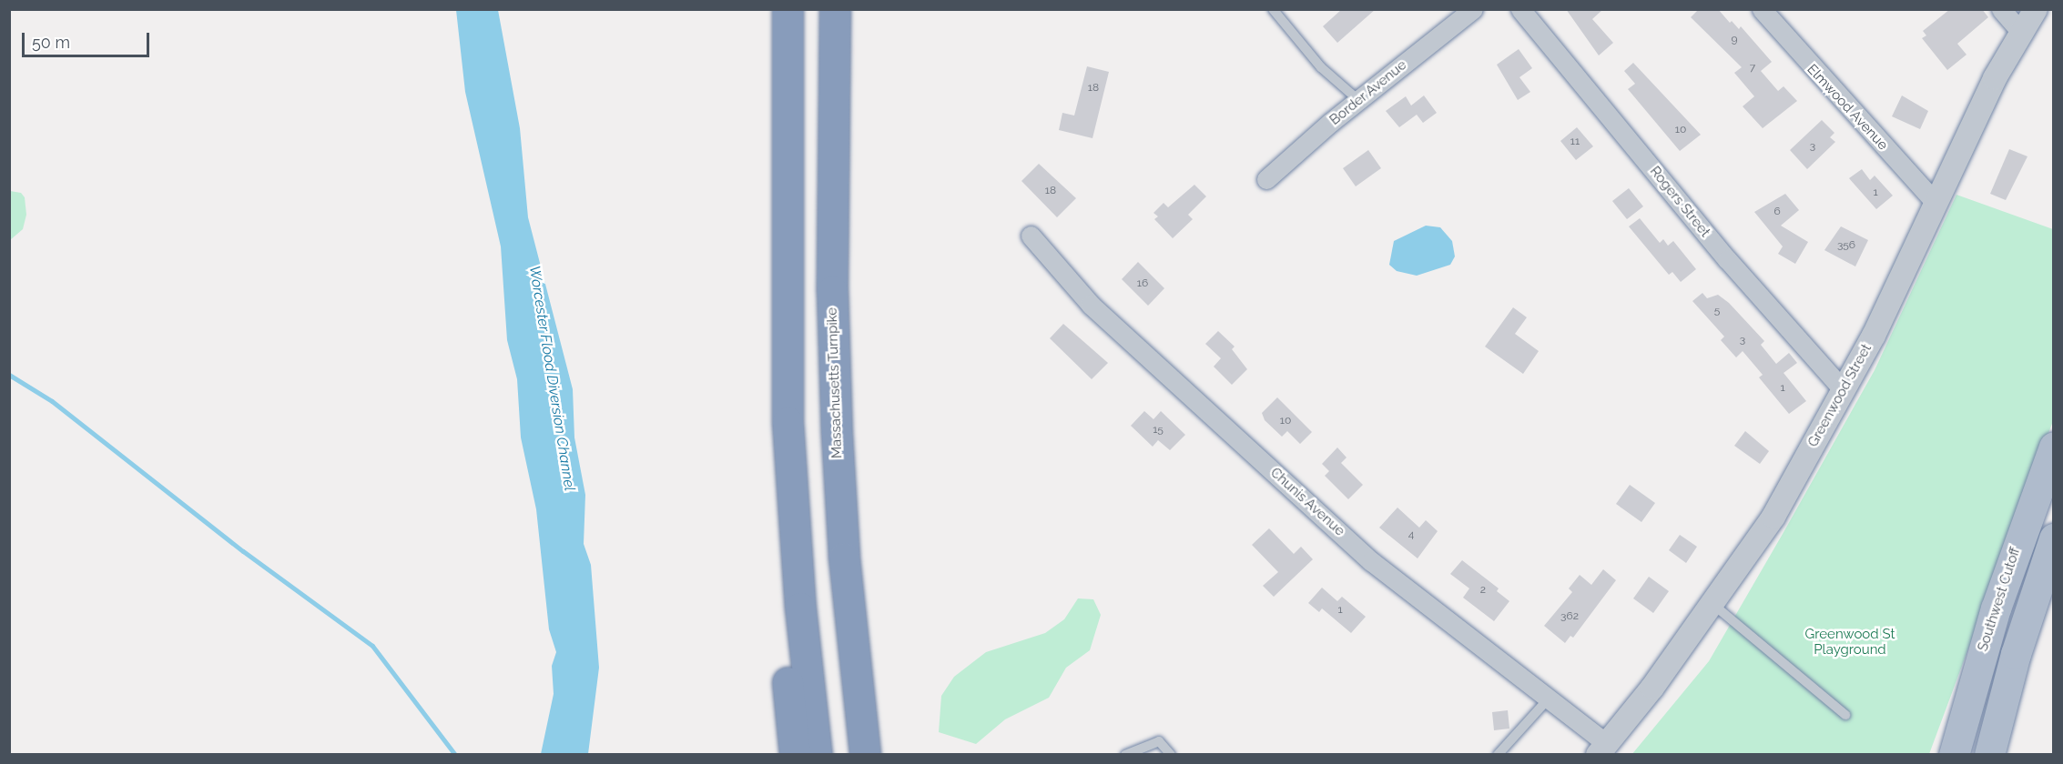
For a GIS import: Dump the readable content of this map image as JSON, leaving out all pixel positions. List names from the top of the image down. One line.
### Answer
{"streets":{"highway":["Massachusetts Turnpike"],"main road":["Southwest Cutoff"],"street":["Border Avenue","Elmwood Avenue","Rogers Street","Greenwood Street","Chunis Avenue"]},"crossings":[["Elmwood Avenue","Greenwood Street"],["Rogers Street","Greenwood Street"],["Greenwood Street","Chunis Avenue"]],"water":["Worcester Flood Diversion Channel"],"parks":["Greenwood St Playground"],"house_numbers":["9","7","18","10","11","3","18","1","6","356","16","5","3","1","10","15","4","2","1","362"],"scale_bar":"50 m"}
